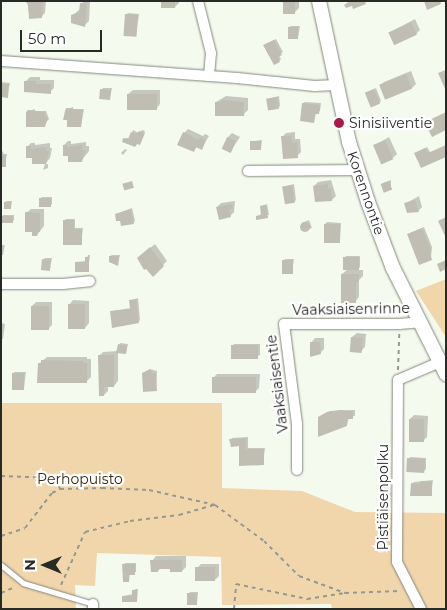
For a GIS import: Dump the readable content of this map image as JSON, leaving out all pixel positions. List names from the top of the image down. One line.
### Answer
{"streets":{"street":["Korennontie","Vaaksiaisenrinne","Vaaksiaisentie","Pistiäisenpolku"]},"crossings":[["Korennontie","Vaaksiaisenrinne"],["Vaaksiaisenrinne","Vaaksiaisentie"]],"parks":["Perhopuisto"],"places":["Sinisiiventie"],"scale_bar":"50 m","north":"left"}
